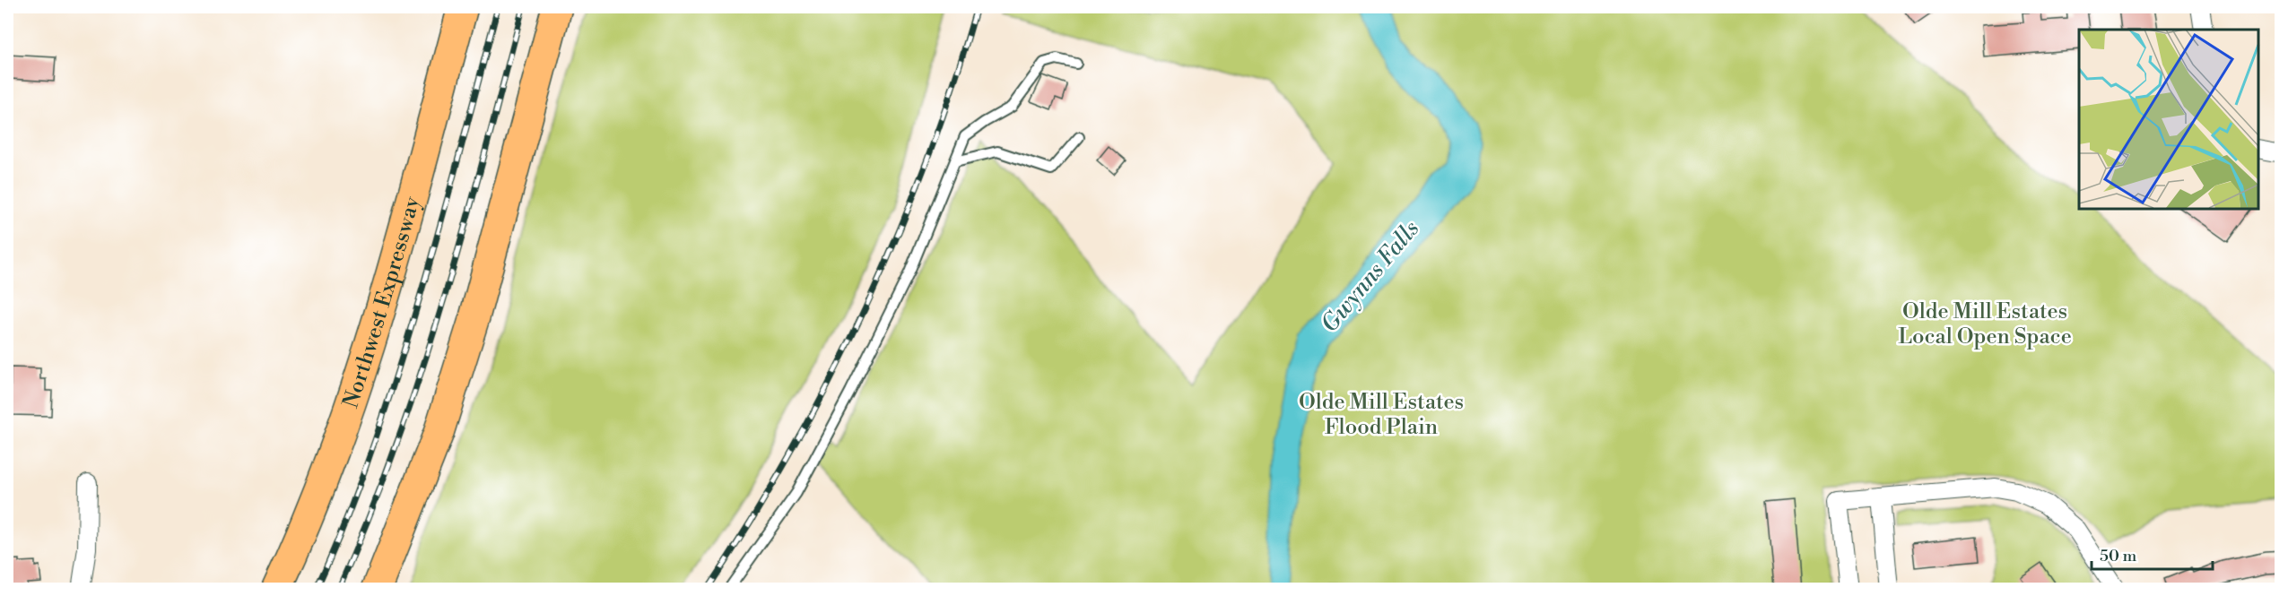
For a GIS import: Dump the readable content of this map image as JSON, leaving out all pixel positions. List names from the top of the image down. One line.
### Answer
{"streets":{"highway":["Northwest Expressway"]},"water":["Gwynns Falls"],"parks":["Olde Mill Estates Local Open Space","Olde Mill Estates Flood Plain"],"scale_bar":"50 m"}
